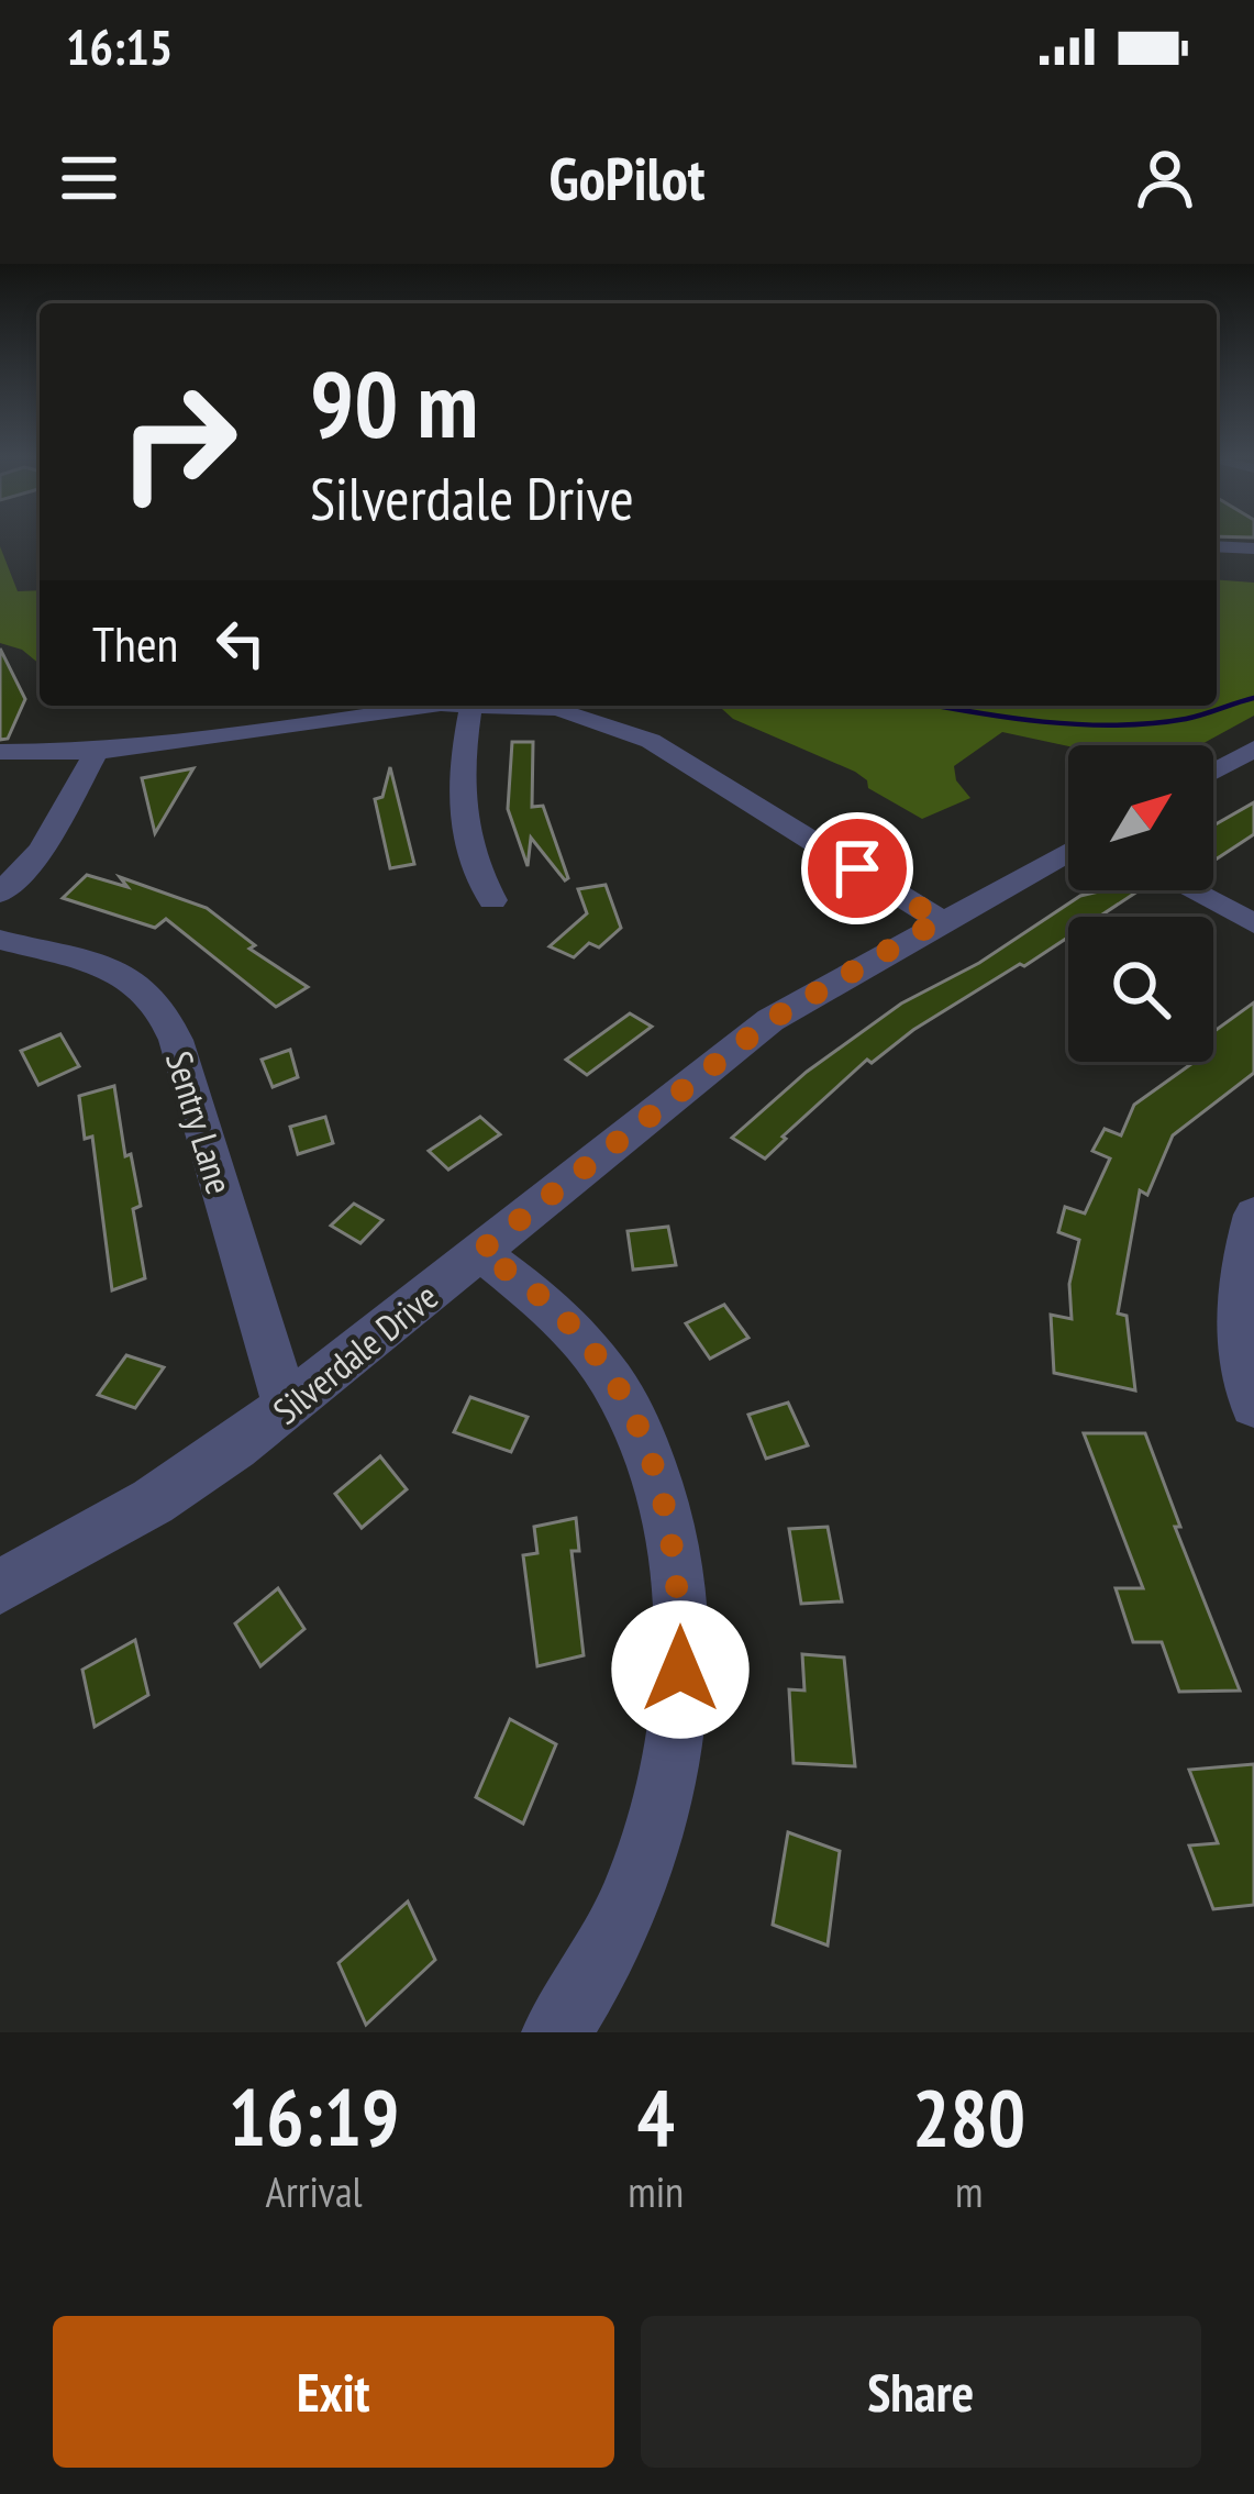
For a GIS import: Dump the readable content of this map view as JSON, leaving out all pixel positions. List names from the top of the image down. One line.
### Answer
{"streets":{"street":["Sentry Lane","Silverdale Drive"]},"crossings":[["Sentry Lane","Silverdale Drive"]],"north":"top right","page":{"status":"16:15","header":"GoPilot","turn":["90 m","Silverdale Drive"],"then":"Then","eta":["16:19","Arrival","4","min","280","m"],"buttons":["Exit","Share"]}}
